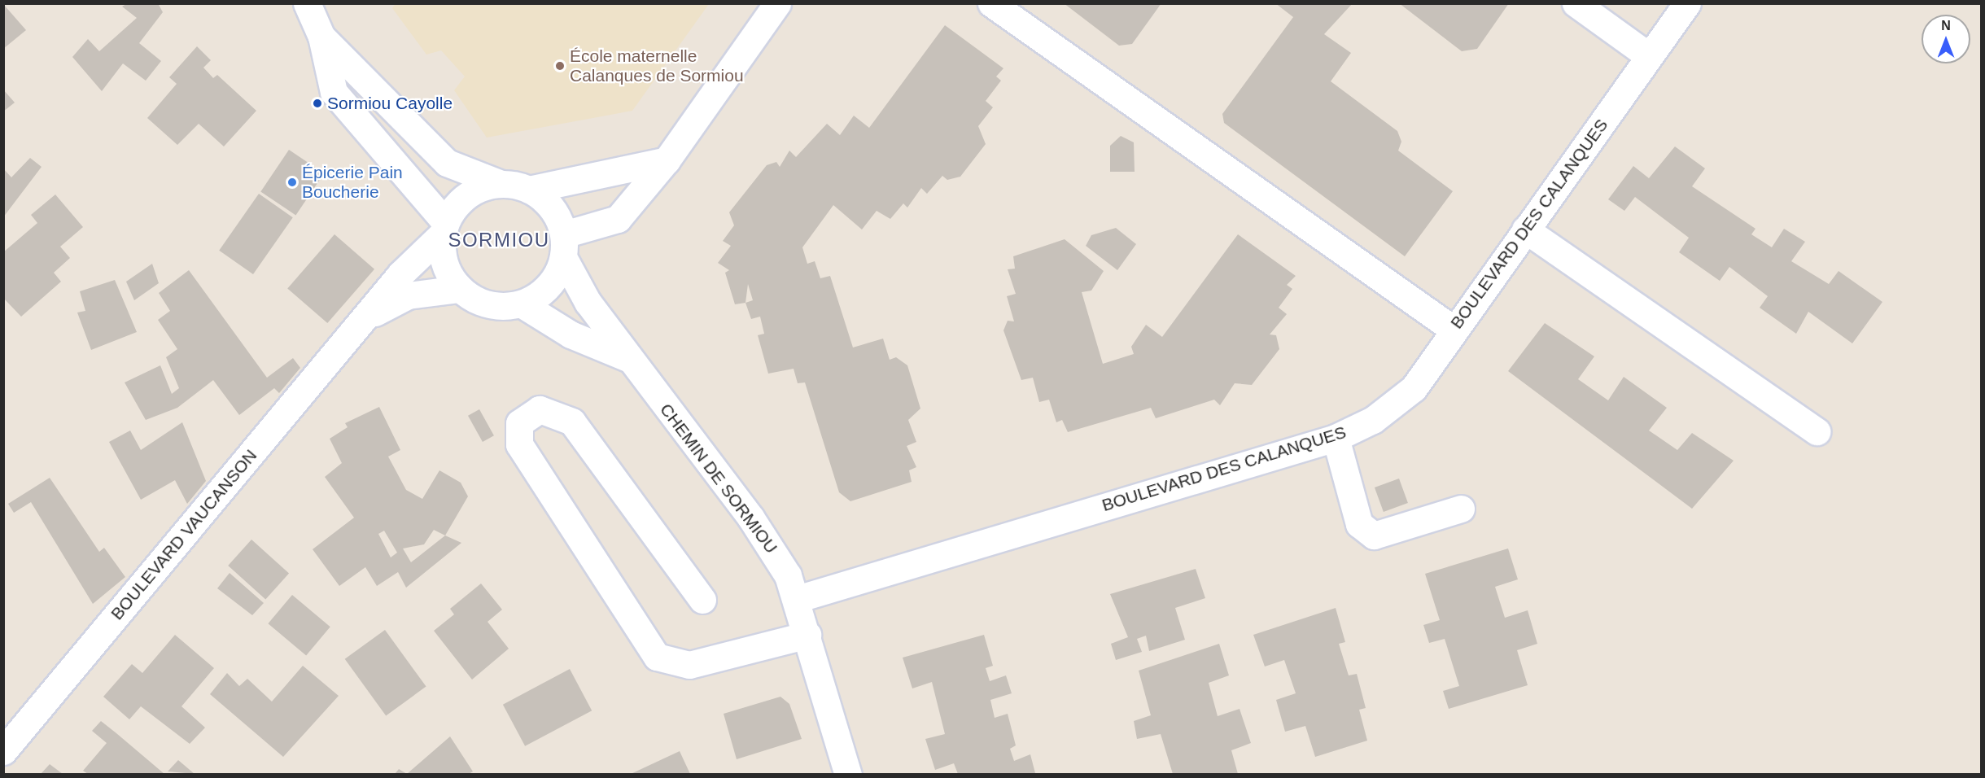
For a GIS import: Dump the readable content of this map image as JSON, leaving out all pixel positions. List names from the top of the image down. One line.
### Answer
{"streets":{"street":["BOULEVARD DES CALANQUES","CHEMIN DE SORMIOU","BOULEVARD VAUCANSON"]},"crossings":[["BOULEVARD DES CALANQUES","CHEMIN DE SORMIOU"],["CHEMIN DE SORMIOU","BOULEVARD VAUCANSON"]],"districts":["SORMIOU"],"places":["École maternelle Calanques de Sormiou","Sormiou Cayolle","Épicerie Pain Boucherie"],"north":"top"}
